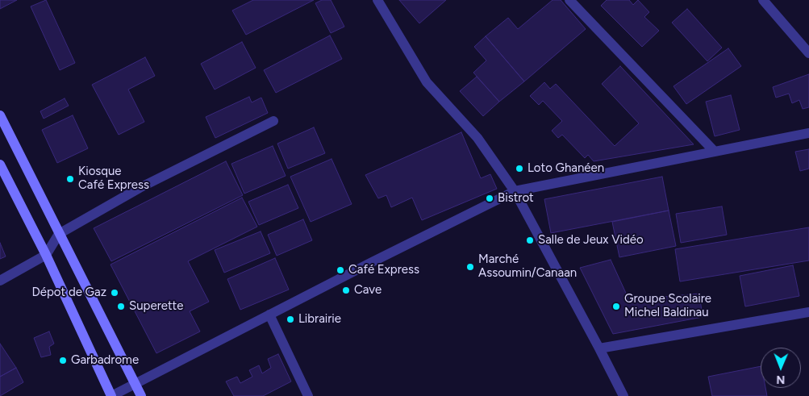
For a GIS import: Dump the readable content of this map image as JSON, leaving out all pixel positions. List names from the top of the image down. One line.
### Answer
{"places":["Loto Ghanéen","Kiosque Café Express","Bistrot","Salle de Jeux Vidéo","Marché Assoumin/Canaan","Café Express","Cave","Dépot de Gaz","Superette","Groupe Scolaire Michel Baldinau","Librairie","Garbadrome"],"north":"bottom"}
